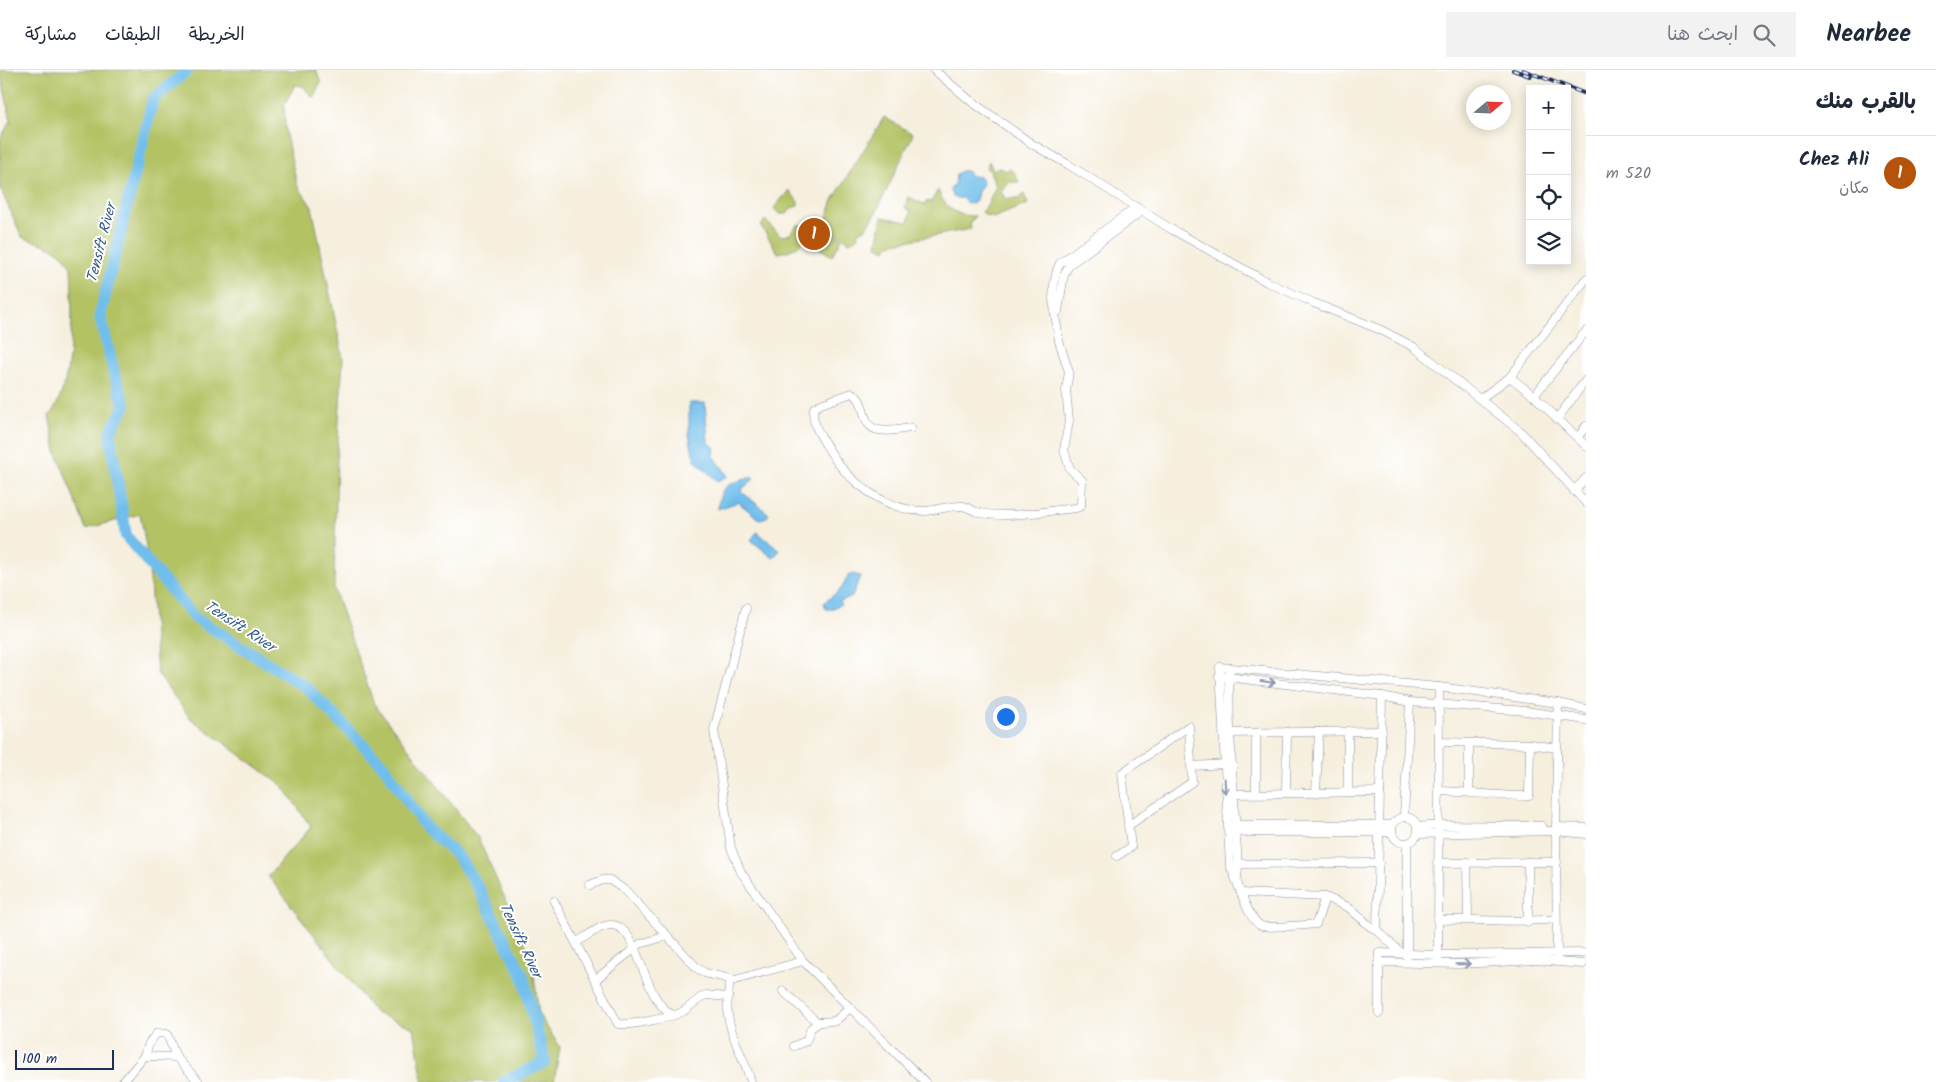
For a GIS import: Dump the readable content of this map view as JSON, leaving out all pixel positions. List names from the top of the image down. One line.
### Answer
{"water":["Tensift River"],"scale_bar":"100 m","north":"right","page":{"header":"Nearbee","search":"ابحث هنا","nav":["الخريطة","الطبقات","مشاركة"],"heading":"بالقرب منك","map_buttons":["+","−"],"list":[{"mark":"1","name":"Chez Ali","note":"مكان","value":"520 m"}],"pins":"1","scale":"100 m"}}
